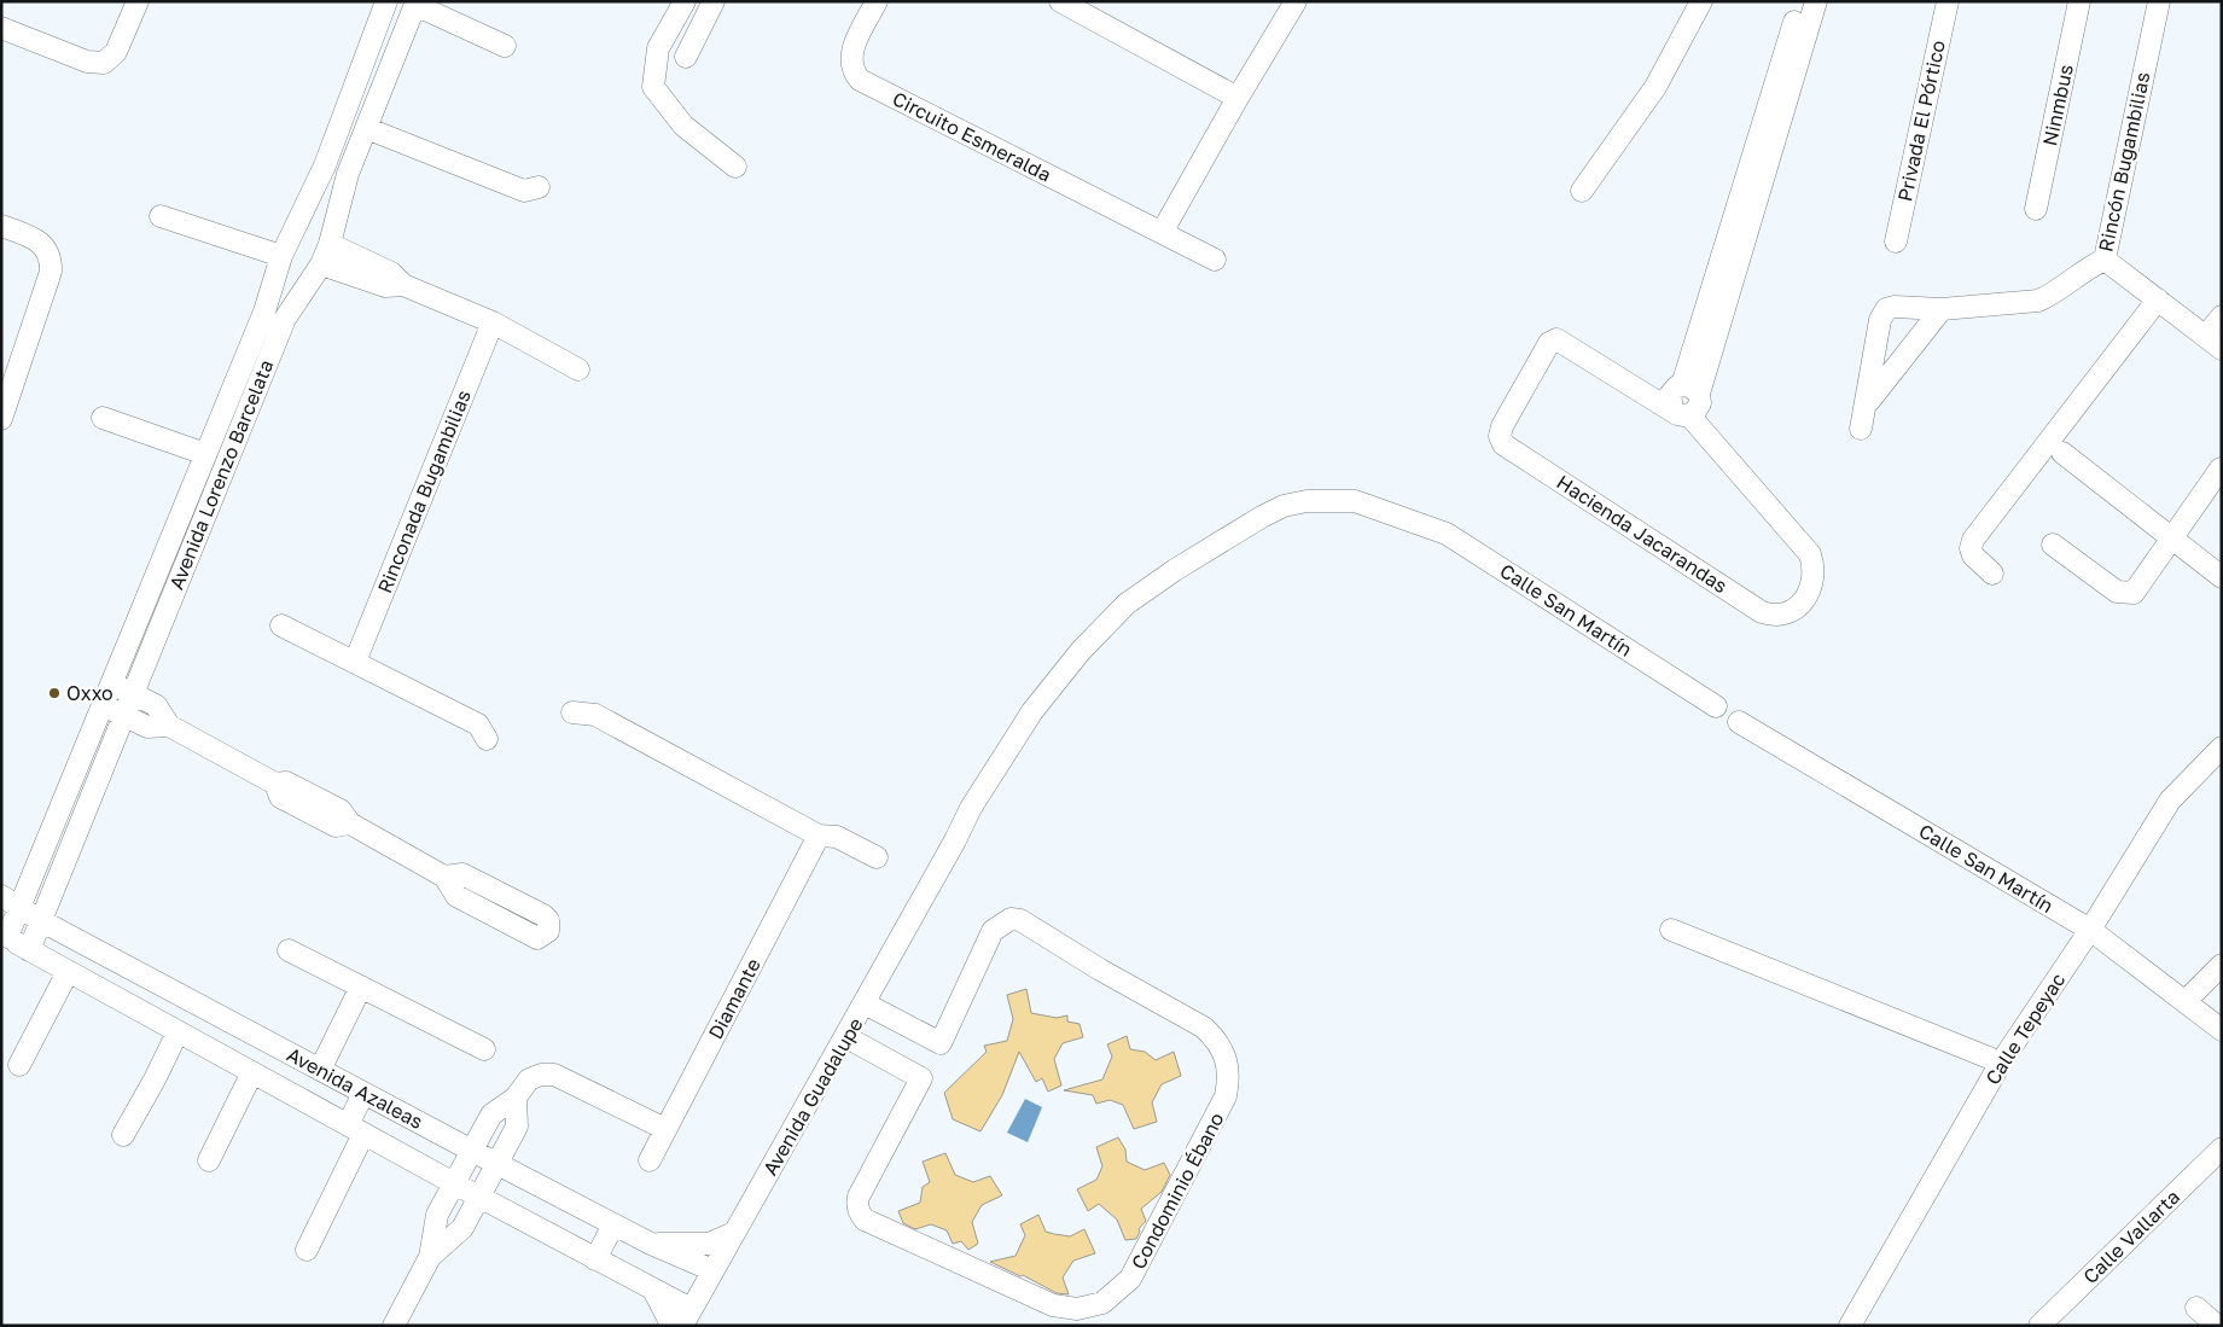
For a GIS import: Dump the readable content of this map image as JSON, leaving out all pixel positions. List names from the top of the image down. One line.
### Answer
{"streets":{"street":["Ninmbus","Privada El Pórtico","Circuito Esmeralda","Rincón Bugambilias","Avenida Lorenzo Barcelata","Rinconada Bugambilias","Hacienda Jacarandas","Calle San Martín","Diamante","Calle Tepeyac","Avenida Azaleas","Avenida Guadalupe","Condominio Ébano","Calle Vallarta"]},"crossings":[["Avenida Lorenzo Barcelata","Avenida Azaleas"],["Calle San Martín","Calle Tepeyac"],["Calle San Martín","Avenida Guadalupe"],["Avenida Azaleas","Avenida Guadalupe"],["Avenida Guadalupe","Condominio Ébano"]],"places":["Oxxo"]}
